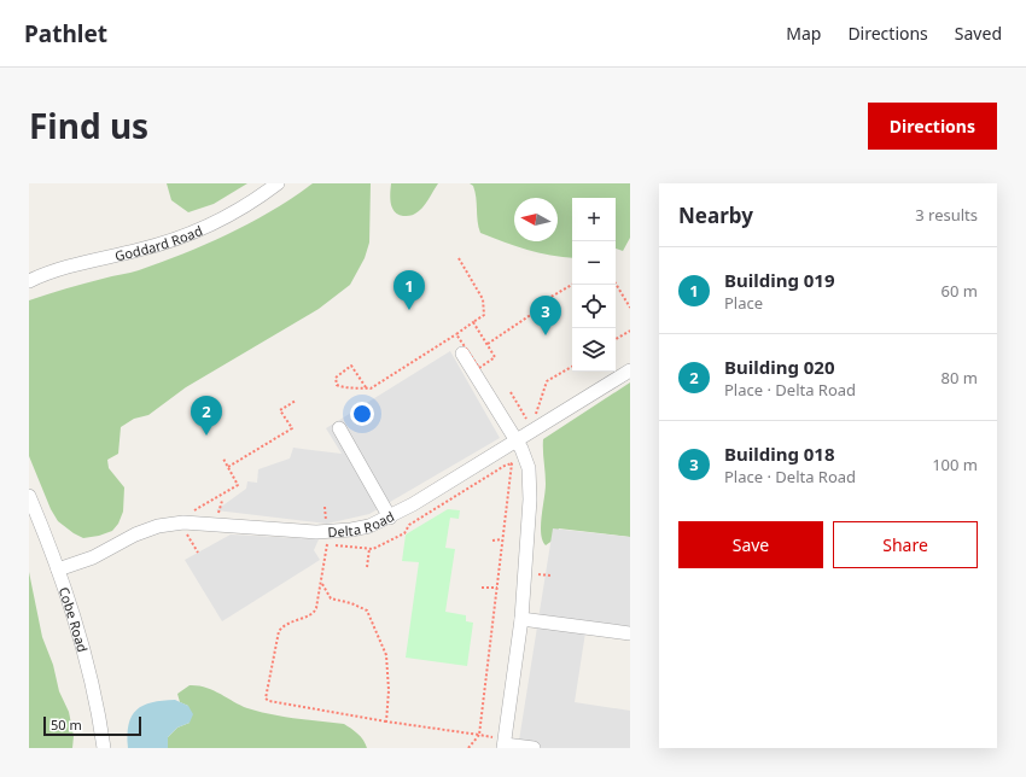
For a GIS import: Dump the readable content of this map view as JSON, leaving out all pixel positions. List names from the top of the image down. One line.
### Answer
{"streets":{"street":["Goddard Road","Delta Road","Cobe Road"]},"crossings":[["Delta Road","Cobe Road"]],"scale_bar":"50 m","north":"left","page":{"header":"Pathlet","nav":["Map","Directions","Saved"],"title":"Find us","buttons":["Directions",["Save","Share"]],"heading":["Nearby","3 results"],"map_buttons":["+","−"],"list":[{"mark":"1","name":"Building 019","note":"Place","value":"60 m"},{"mark":"2","name":"Building 020","note":"Place · Delta Road","value":"80 m"},{"mark":"3","name":"Building 018","note":"Place · Delta Road","value":"100 m"}],"pins":["1","3","2"],"scale":"50 m"}}
